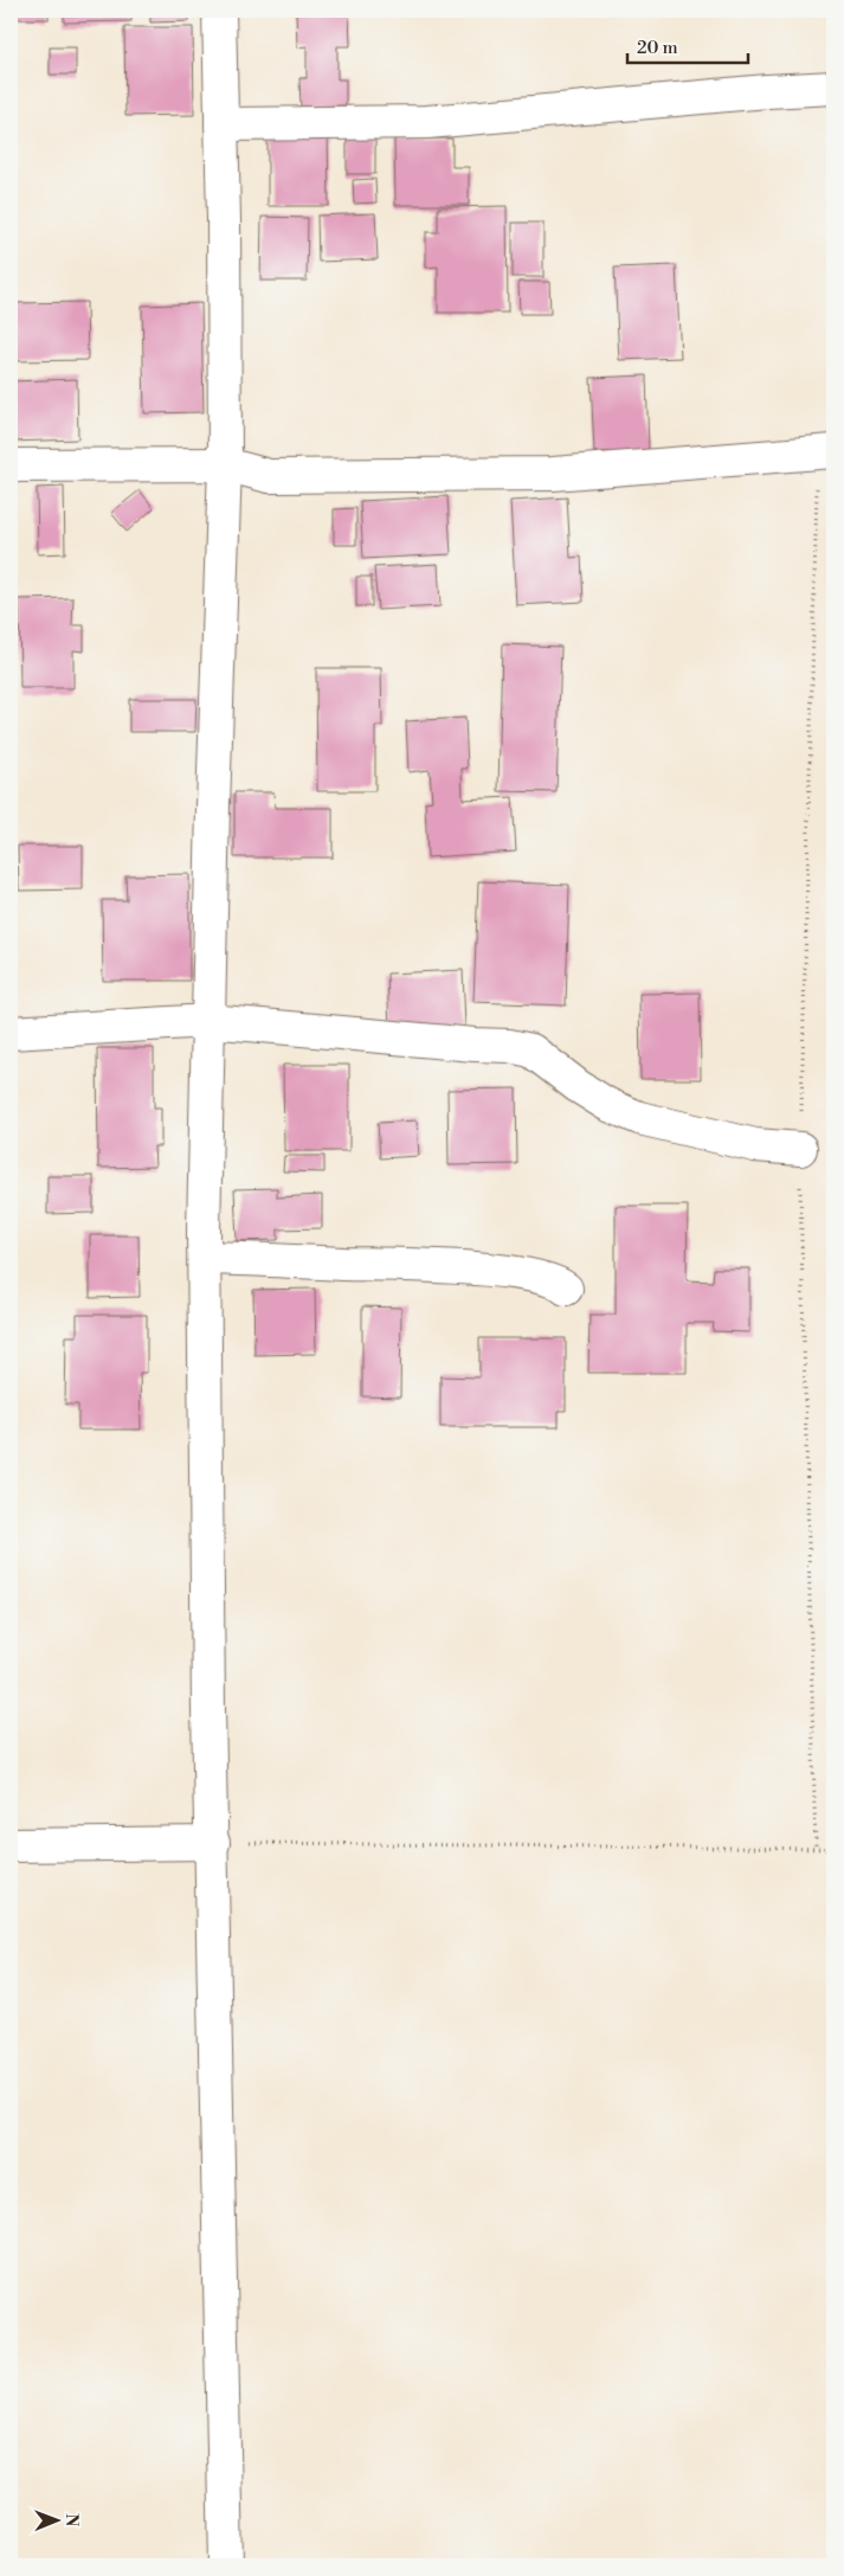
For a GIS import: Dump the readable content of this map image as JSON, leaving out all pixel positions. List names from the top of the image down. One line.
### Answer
{"scale_bar":"20 m","north":"right"}
